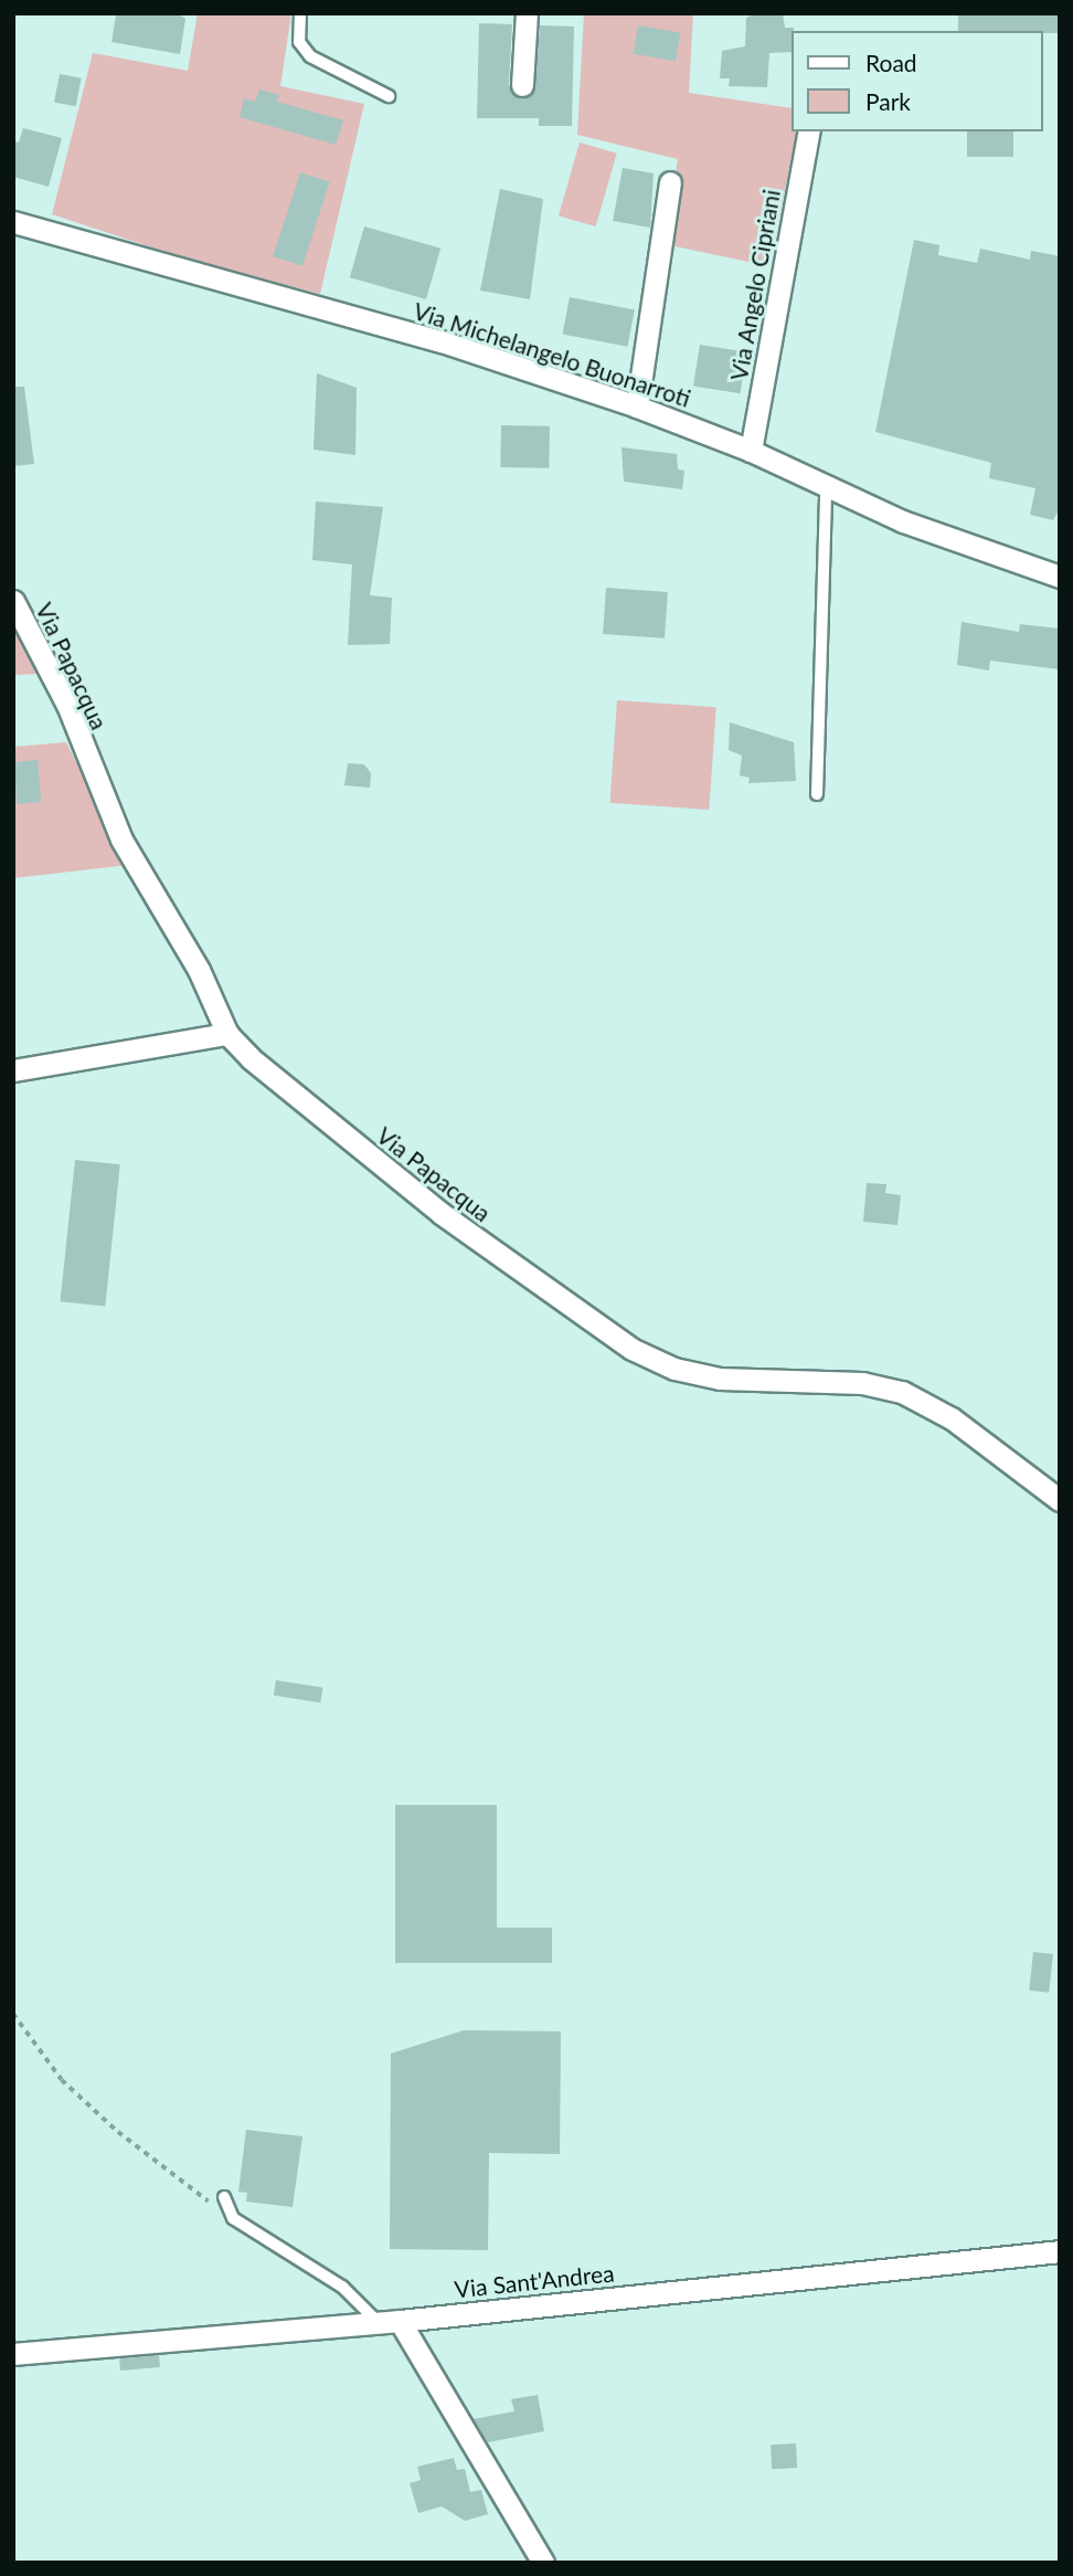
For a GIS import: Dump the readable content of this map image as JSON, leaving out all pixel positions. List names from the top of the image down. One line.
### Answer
{"streets":{"street":["Via Angelo Cipriani","Via Michelangelo Buonarroti","Via Papacqua","Via Sant'Andrea"]},"crossings":[["Via Angelo Cipriani","Via Michelangelo Buonarroti"]],"legend":["Road","Park"]}
